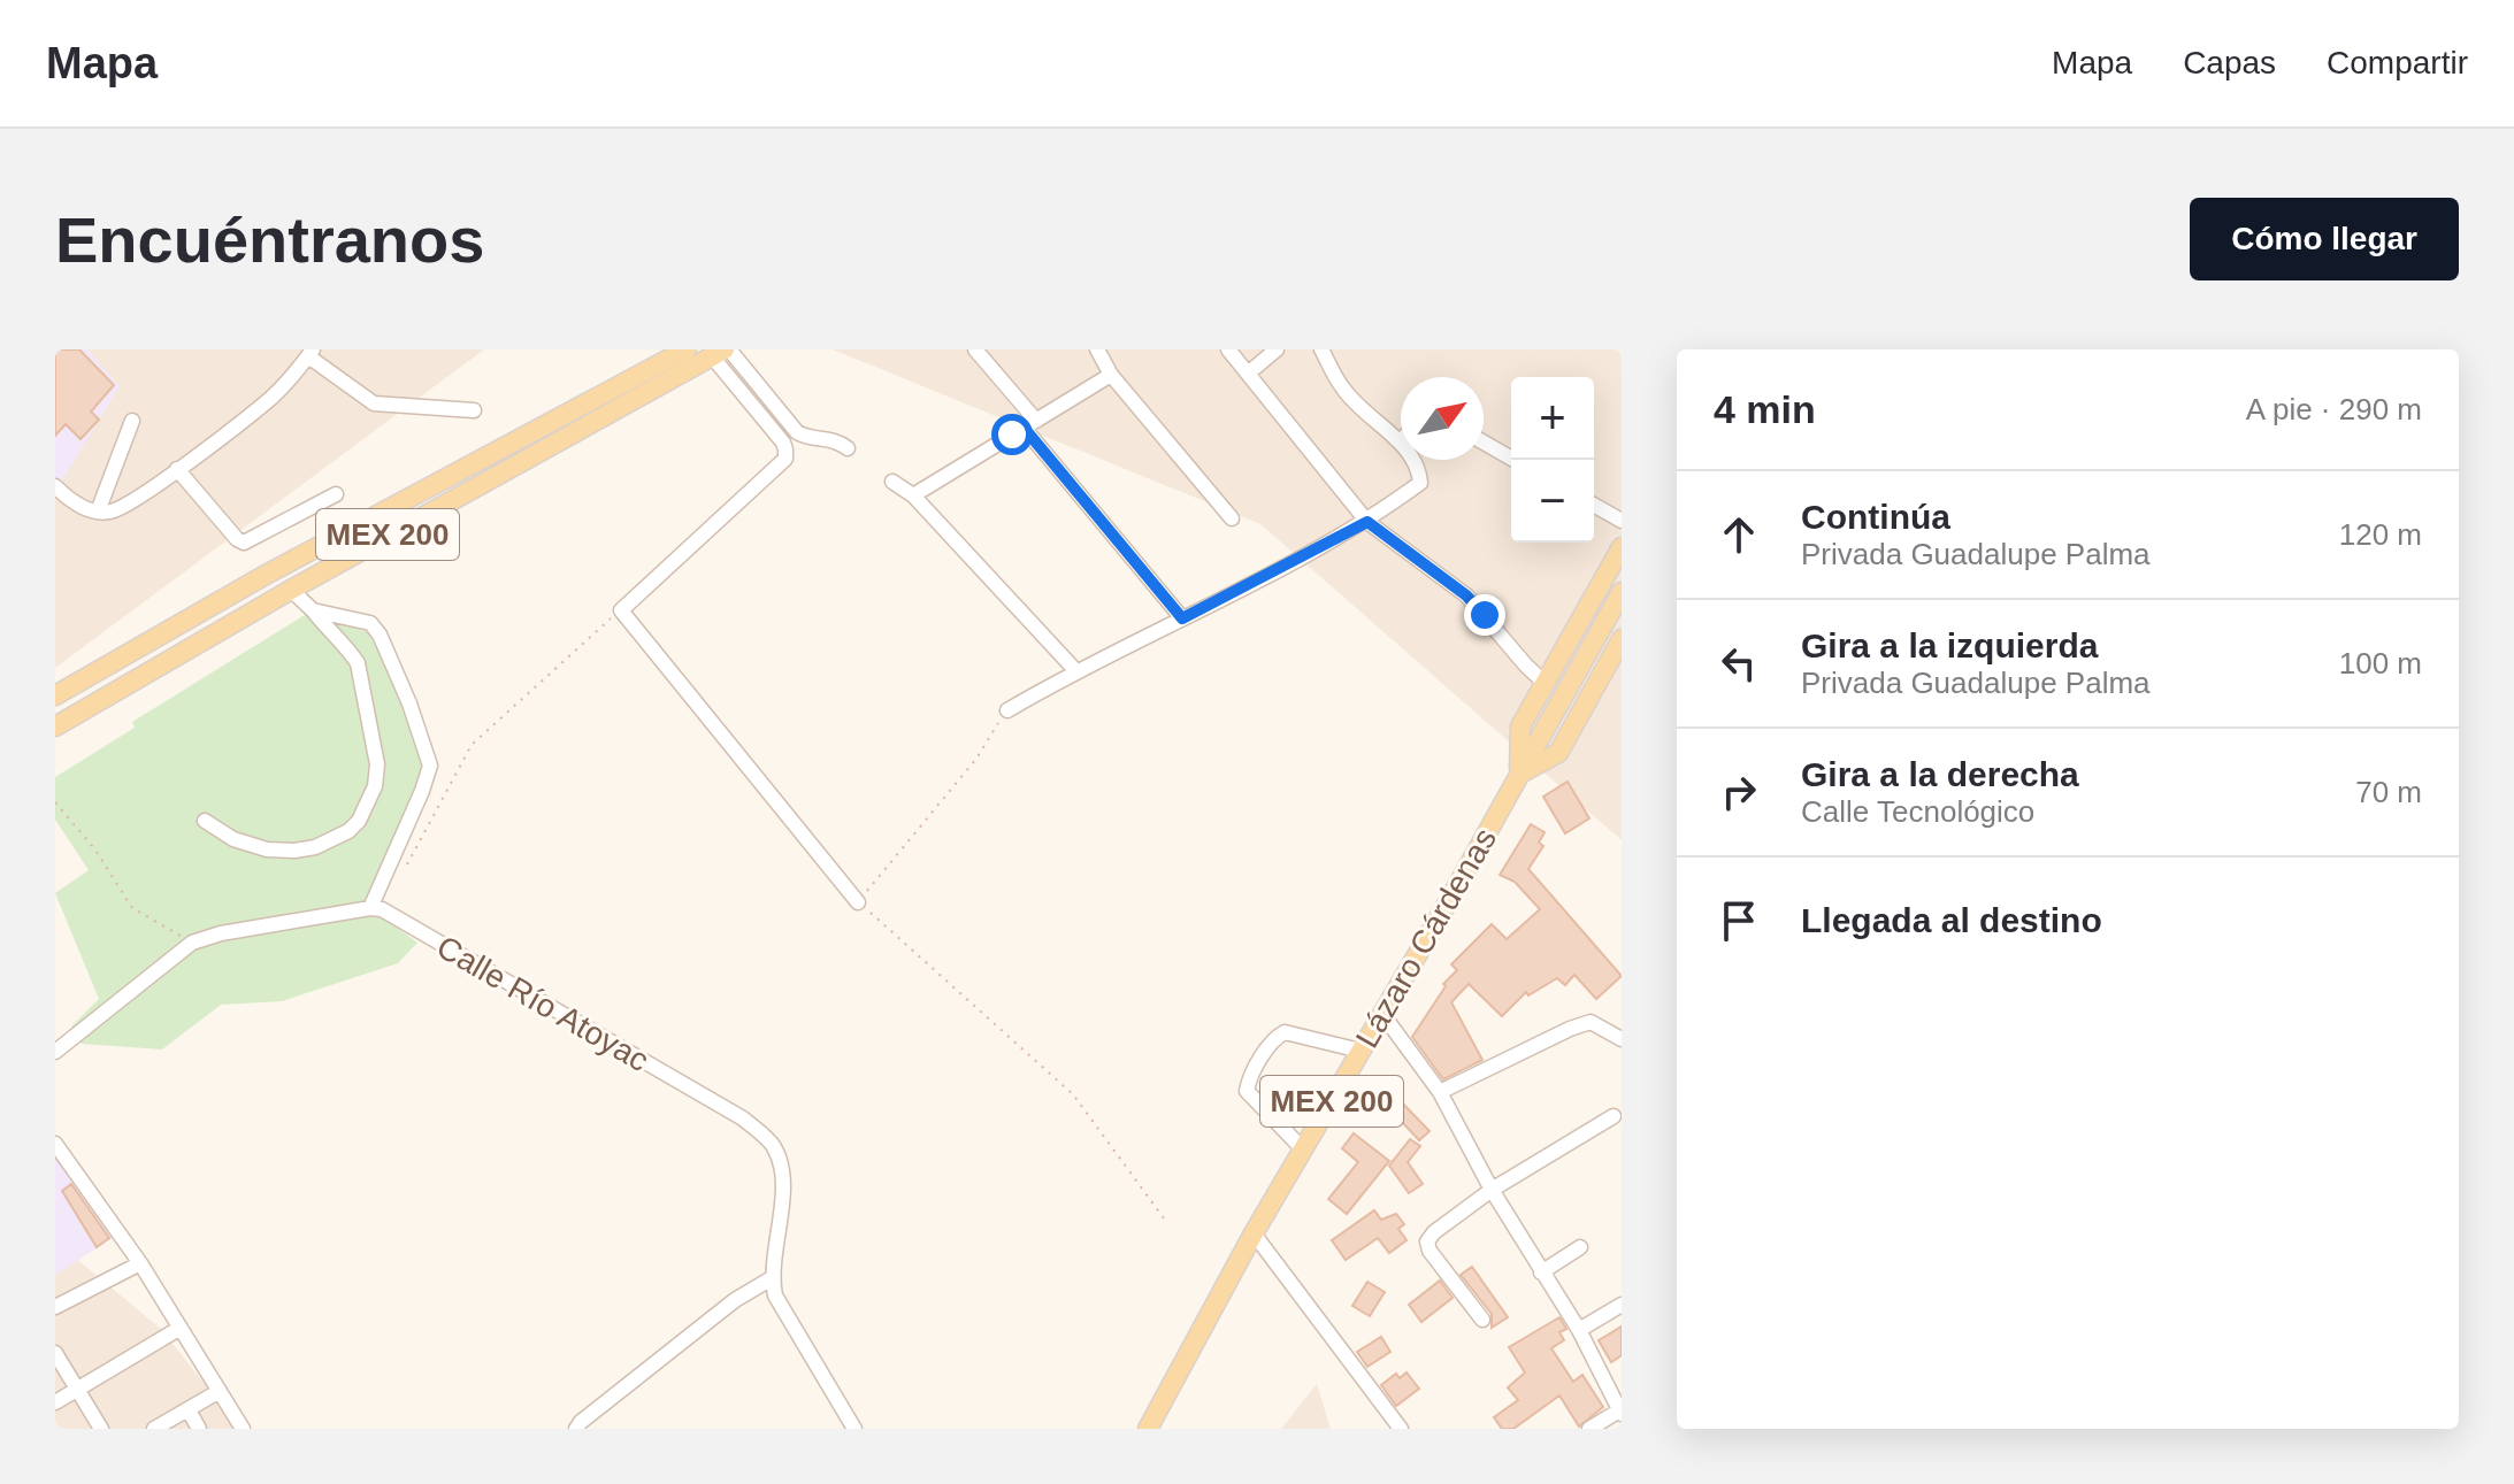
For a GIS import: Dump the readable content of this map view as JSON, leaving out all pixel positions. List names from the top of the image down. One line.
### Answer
{"streets":{"main road":["MEX 200","Lázaro Cárdenas"],"street":["Calle Río Atoyac"]},"crossings":[["MEX 200","Lázaro Cárdenas"]],"north":"top right","page":{"header":"Mapa","nav":["Mapa","Capas","Compartir"],"buttons":"Cómo llegar","title":"Encuéntranos","heading":["4 min","A pie · 290 m"],"map_buttons":["+","−"],"list":[["Continúa","Privada Guadalupe Palma","120 m"],["Gira a la izquierda","Privada Guadalupe Palma","100 m"],["Gira a la derecha","Calle Tecnológico","70 m"],"Llegada al destino"]}}
